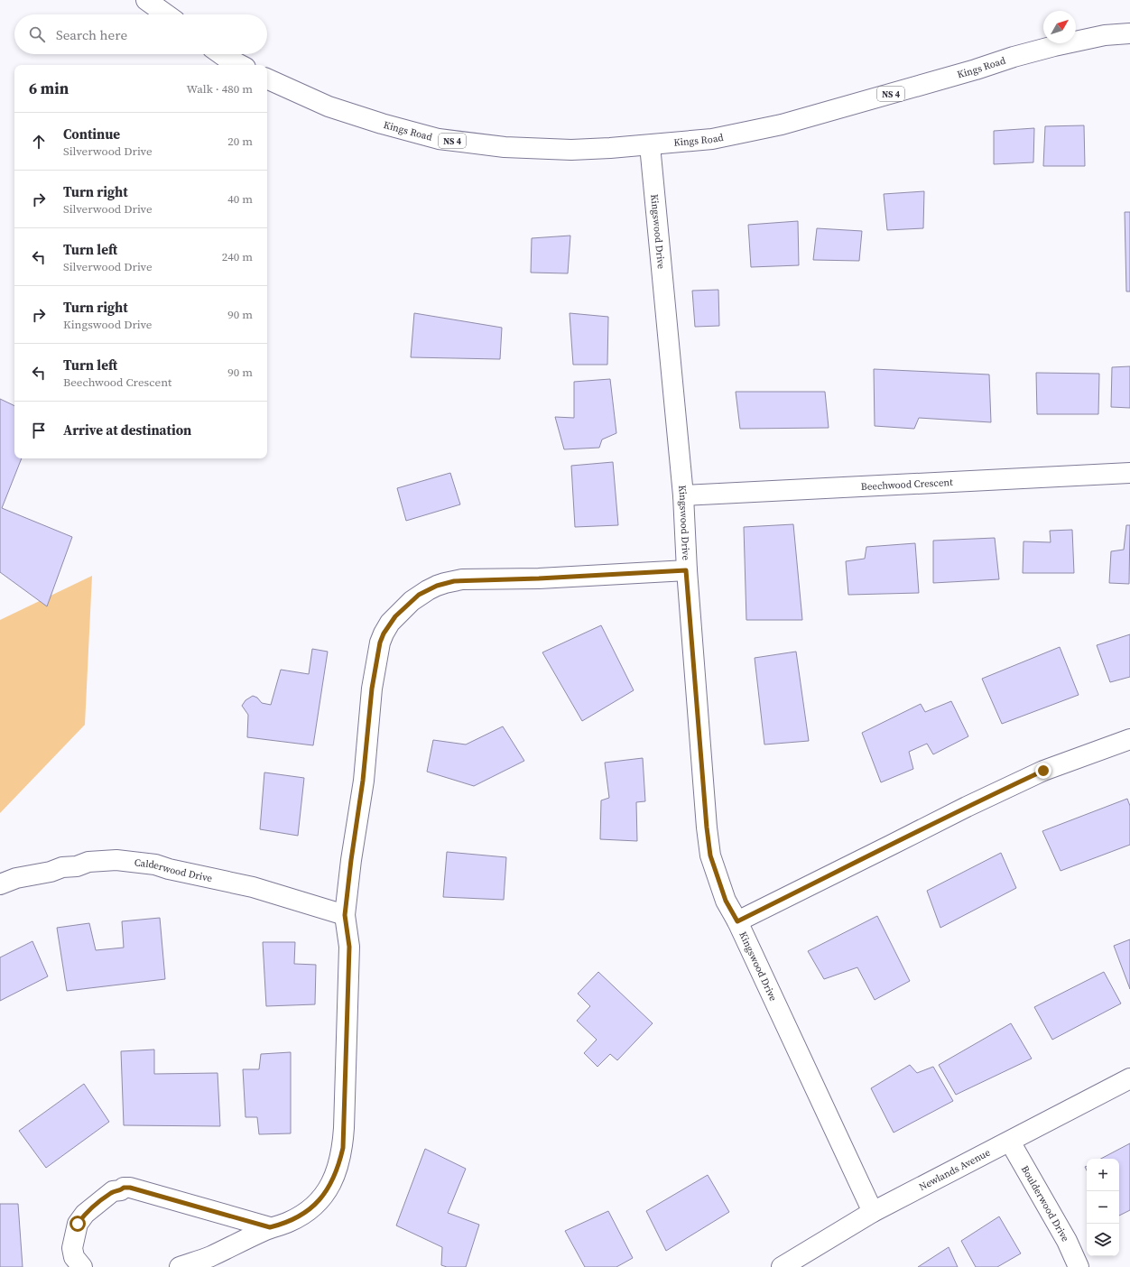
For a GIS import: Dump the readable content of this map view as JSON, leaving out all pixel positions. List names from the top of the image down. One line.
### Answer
{"streets":{"street":["Kings Road","NS 4","Kingswood Drive","Beechwood Crescent","Calderwood Drive","Newlands Avenue","Boulderwood Drive"]},"crossings":[["Kings Road","Kingswood Drive"],["Kingswood Drive","Beechwood Crescent"],["Kingswood Drive","Newlands Avenue"],["Newlands Avenue","Boulderwood Drive"]],"north":"top right","page":{"search":"Search here","heading":["6 min","Walk · 480 m"],"list":[["Continue","Silverwood Drive","20 m"],["Turn right","Silverwood Drive","40 m"],["Turn left","Silverwood Drive","240 m"],["Turn right","Kingswood Drive","90 m"],["Turn left","Beechwood Crescent","90 m"],"Arrive at destination"],"map_buttons":["+","−"]}}
